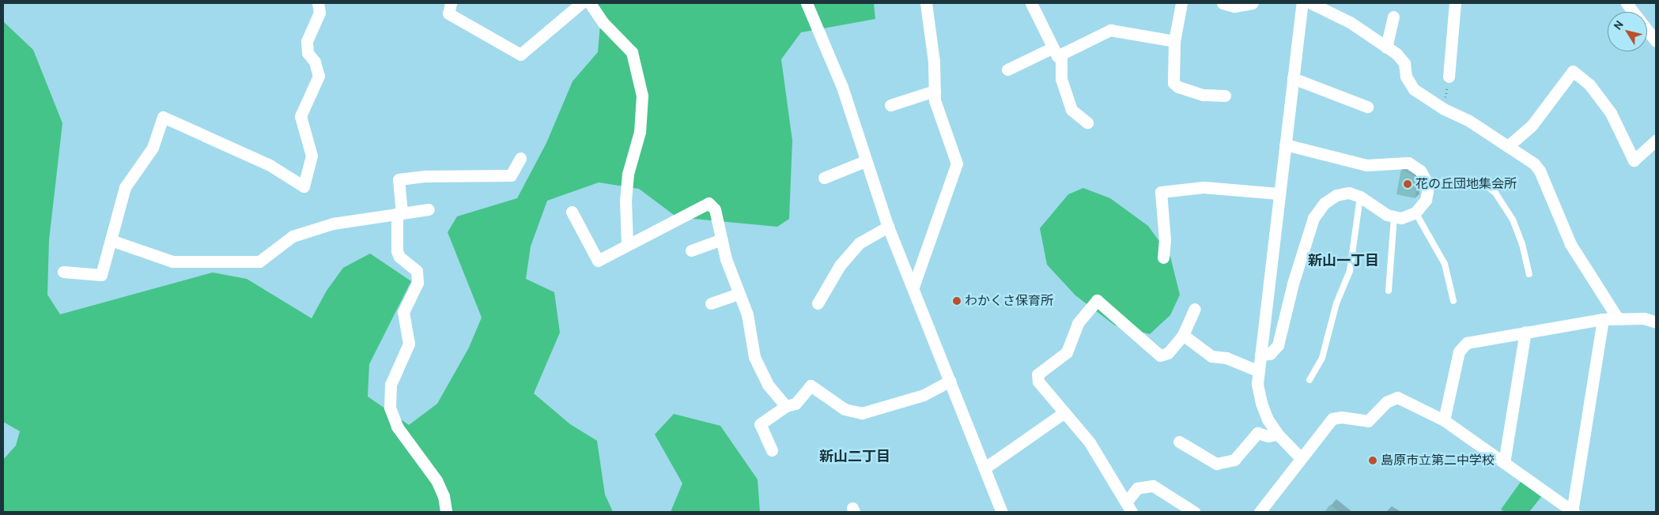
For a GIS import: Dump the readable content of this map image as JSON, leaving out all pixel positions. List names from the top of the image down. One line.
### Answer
{"districts":["新山一丁目","新山二丁目"],"places":["花の丘団地集会所","わかくさ保育所","島原市立第二中学校"],"north":"top left"}
